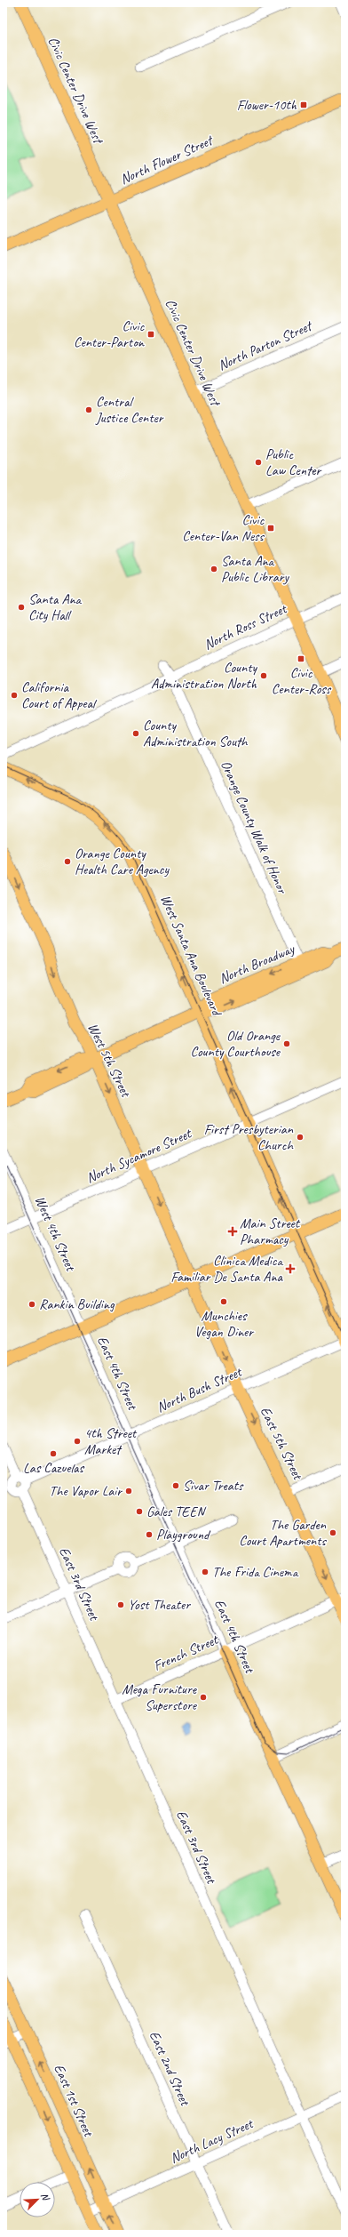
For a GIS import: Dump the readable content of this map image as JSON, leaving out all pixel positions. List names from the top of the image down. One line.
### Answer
{"streets":{"main road":["Civic Center Drive West","North Flower Street","West Santa Ana Boulevard","North Broadway","West 5th Street","East 4th Street","East 5th Street","East 1st Street"],"street":["North Parton Street","North Ross Street","Orange County Walk of Honor","North Sycamore Street","West 4th Street","North Bush Street","East 3rd Street","French Street","East 2nd Street","North Lacy Street"]},"crossings":[["Civic Center Drive West","North Flower Street"],["Civic Center Drive West","North Parton Street"],["Civic Center Drive West","North Ross Street"],["North Ross Street","Orange County Walk of Honor"],["Orange County Walk of Honor","North Broadway"],["West Santa Ana Boulevard","North Broadway"],["West Santa Ana Boulevard","North Sycamore Street"],["West Santa Ana Boulevard","North Bush Street"],["North Broadway","West 5th Street"],["West 5th Street","North Sycamore Street"],["West 5th Street","East 5th Street"],["North Sycamore Street","West 4th Street"],["West 4th Street","East 4th Street"],["East 4th Street","North Bush Street"],["East 4th Street","French Street"],["North Bush Street","East 5th Street"],["North Bush Street","East 3rd Street"],["East 5th Street","French Street"],["East 3rd Street","French Street"],["East 3rd Street","North Lacy Street"],["East 2nd Street","North Lacy Street"],["East 1st Street","North Lacy Street"]],"one_way":["West Santa Ana Boulevard","West 5th Street","East 5th Street"],"places":{"transit":["Flower-10th","Civic Center-Parton","Civic Center-Van Ness","Civic Center-Ross"],"other":["Central Justice Center","Public Law Center","Santa Ana Public Library","Santa Ana City Hall","County Administration North","California Court of Appeal","County Administration South","Orange County Health Care Agency","Old Orange County Courthouse","First Presbyterian Church","Munchies Vegan Diner","Rankin Building","4th Street Market","Las Cazuelas","Sivar Treats","The Vapor Lair","Gales TEEN","The Garden Court Apartments","Playground","The Frida Cinema","Yost Theater","Mega Furniture Superstore"],"health":["Main Street Pharmacy","Clinica Medica Familiar De Santa Ana"]},"north":"top right"}
